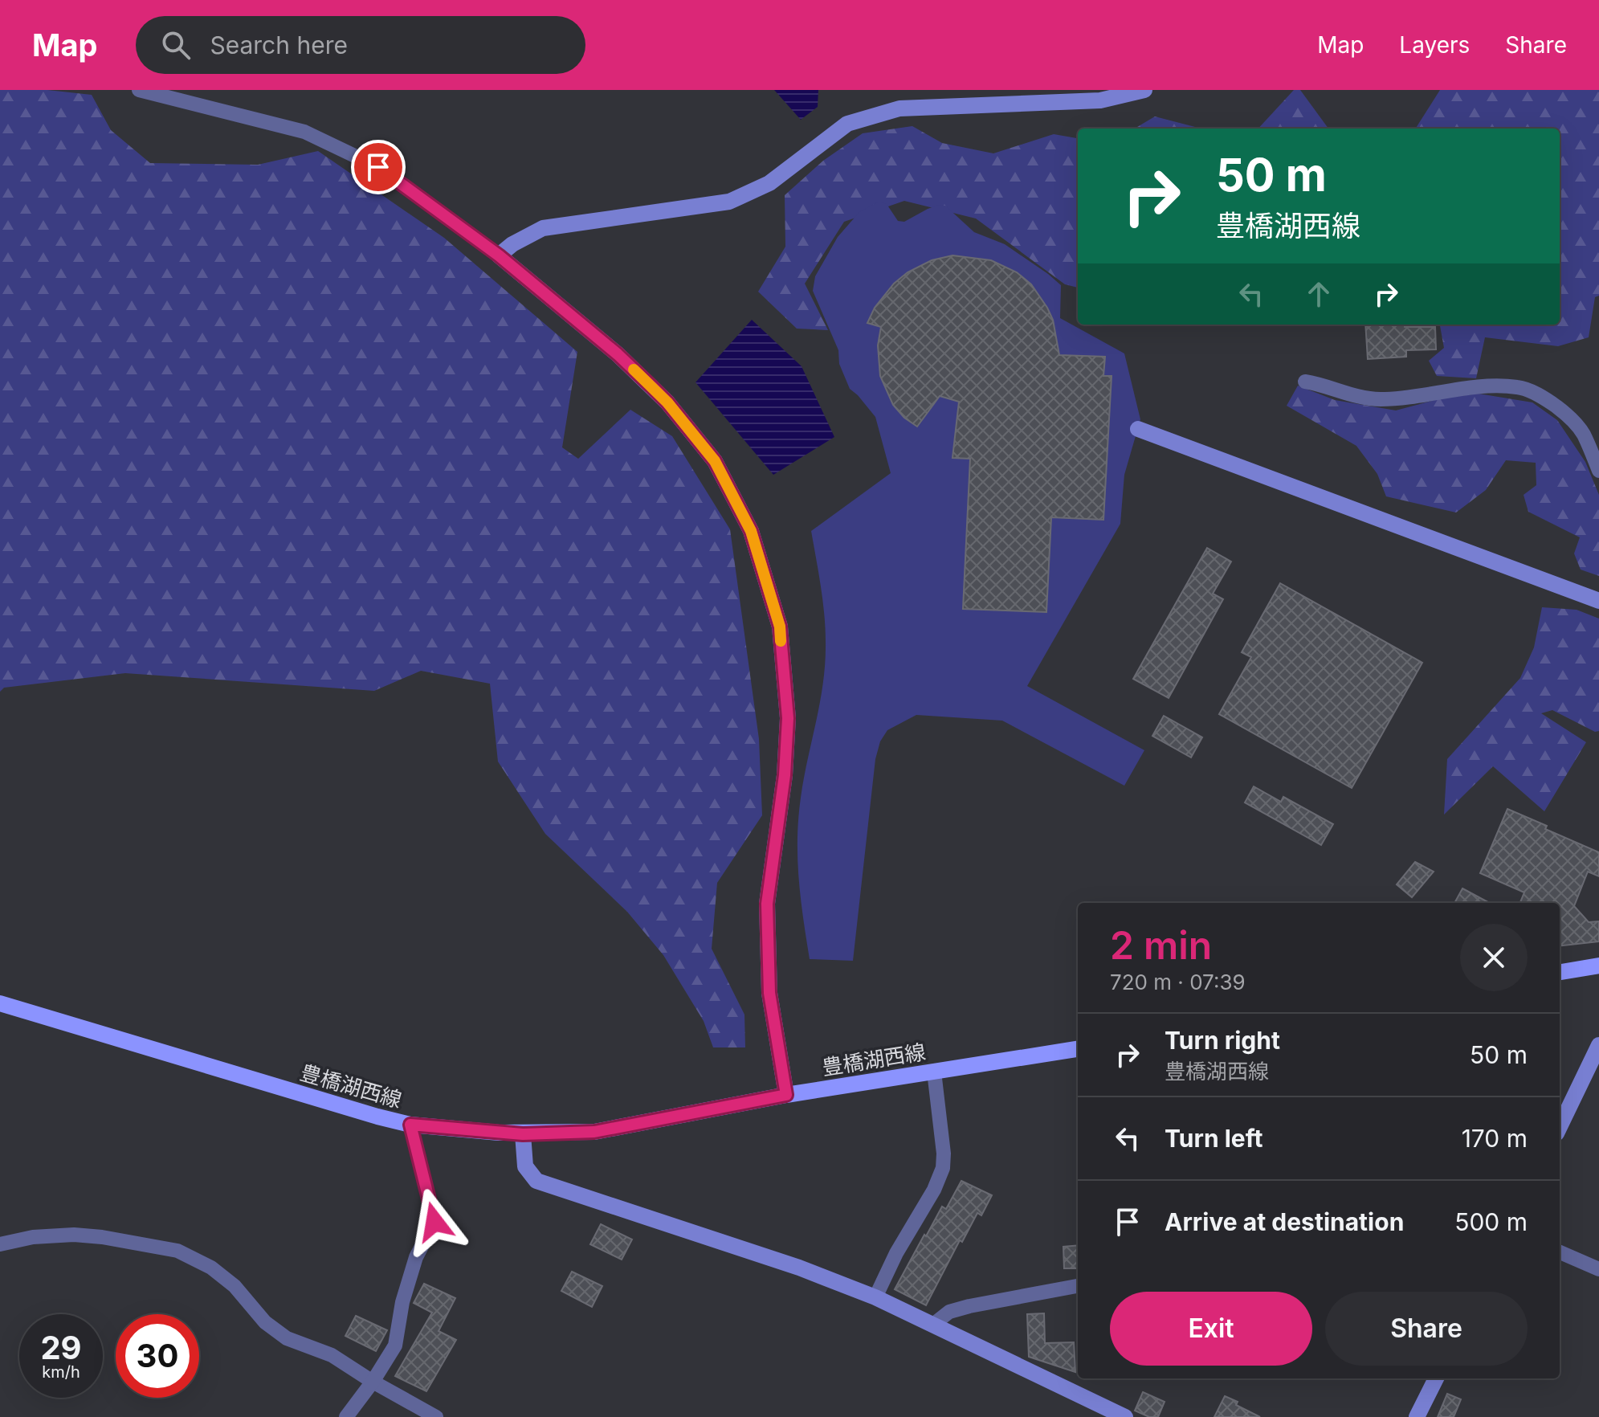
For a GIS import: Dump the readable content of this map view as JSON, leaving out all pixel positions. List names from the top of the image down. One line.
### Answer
{"streets":{"main road":["豊橋湖西線"]},"page":{"header":"Map","search":"Search here","nav":["Map","Layers","Share"],"turn":["50 m","豊橋湖西線"],"heading":["2 min","720 m · 07:39"],"list":[{"name":"Turn right","note":"豊橋湖西線","value":"50 m"},{"name":"Turn left","value":"170 m"},{"name":"Arrive at destination","value":"500 m"}],"buttons":["Exit","Share"],"speed":"29 km/h","limit":"30"}}
